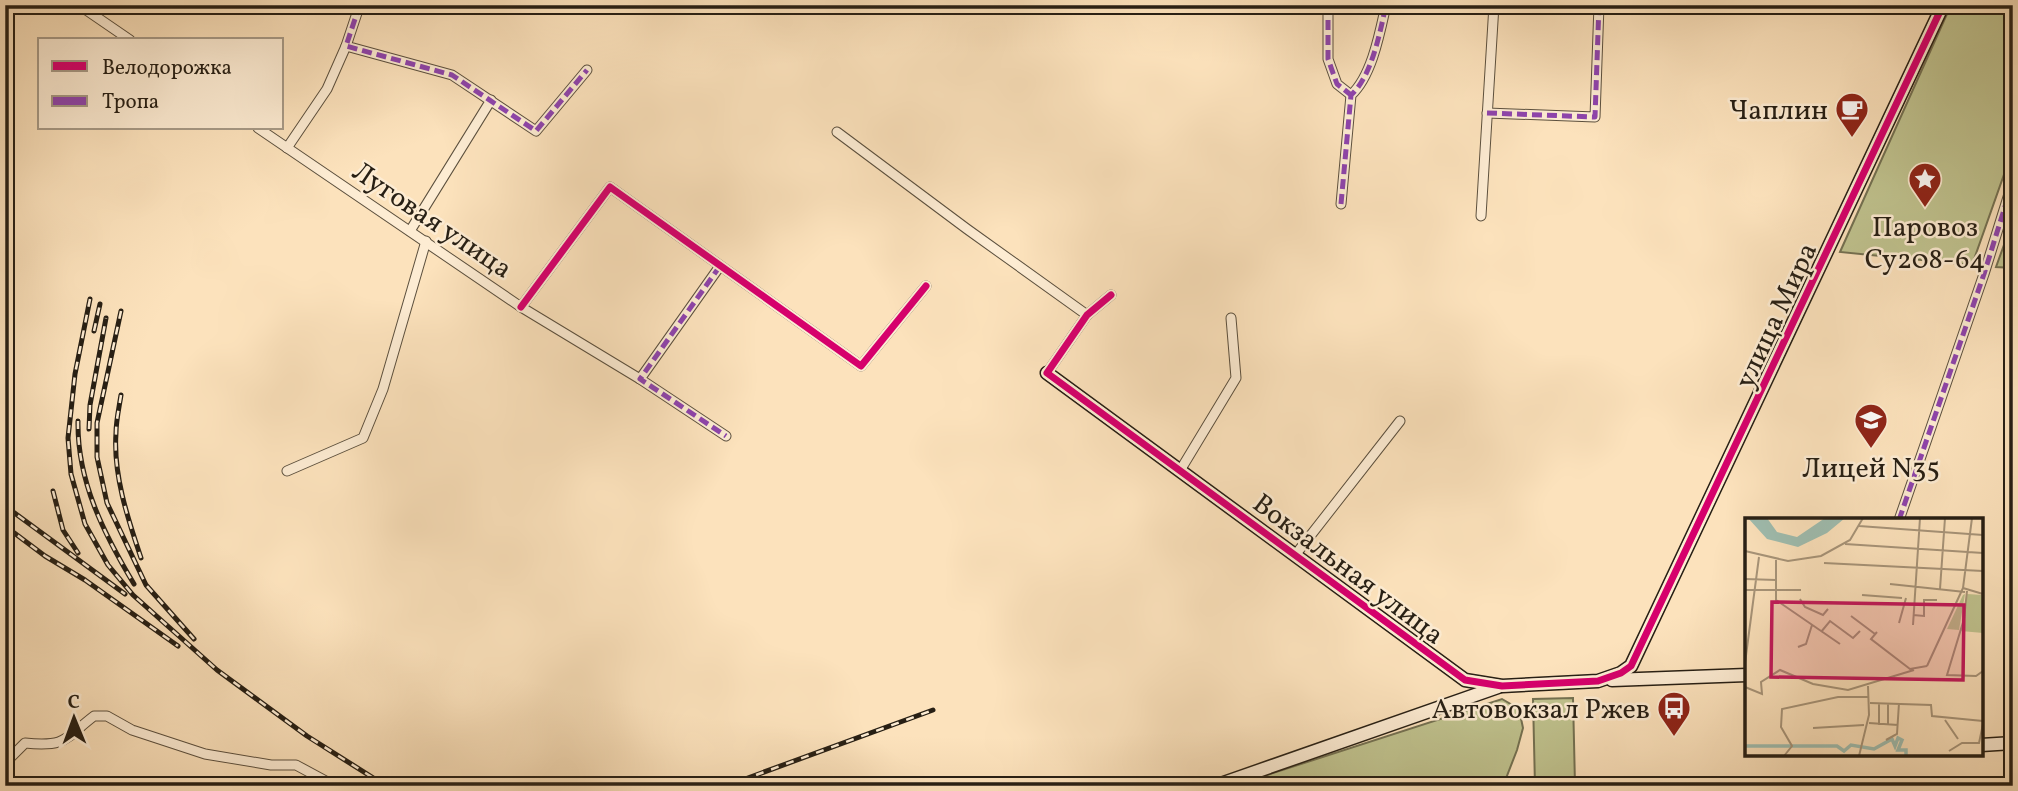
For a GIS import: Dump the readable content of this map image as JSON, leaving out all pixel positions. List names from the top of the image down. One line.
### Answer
{"streets":{"street":["Луговая улица","улица Мира","Вокзальная улица"]},"crossings":[["улица Мира","Вокзальная улица"]],"places":{"cafe":["Чаплин"],"place":["Паровоз Су208-64"],"school or university":["Лицей N35"],"bus stop":["Автовокзал Ржев"]},"legend":["Велодорожка","Тропа"],"north":"top"}
